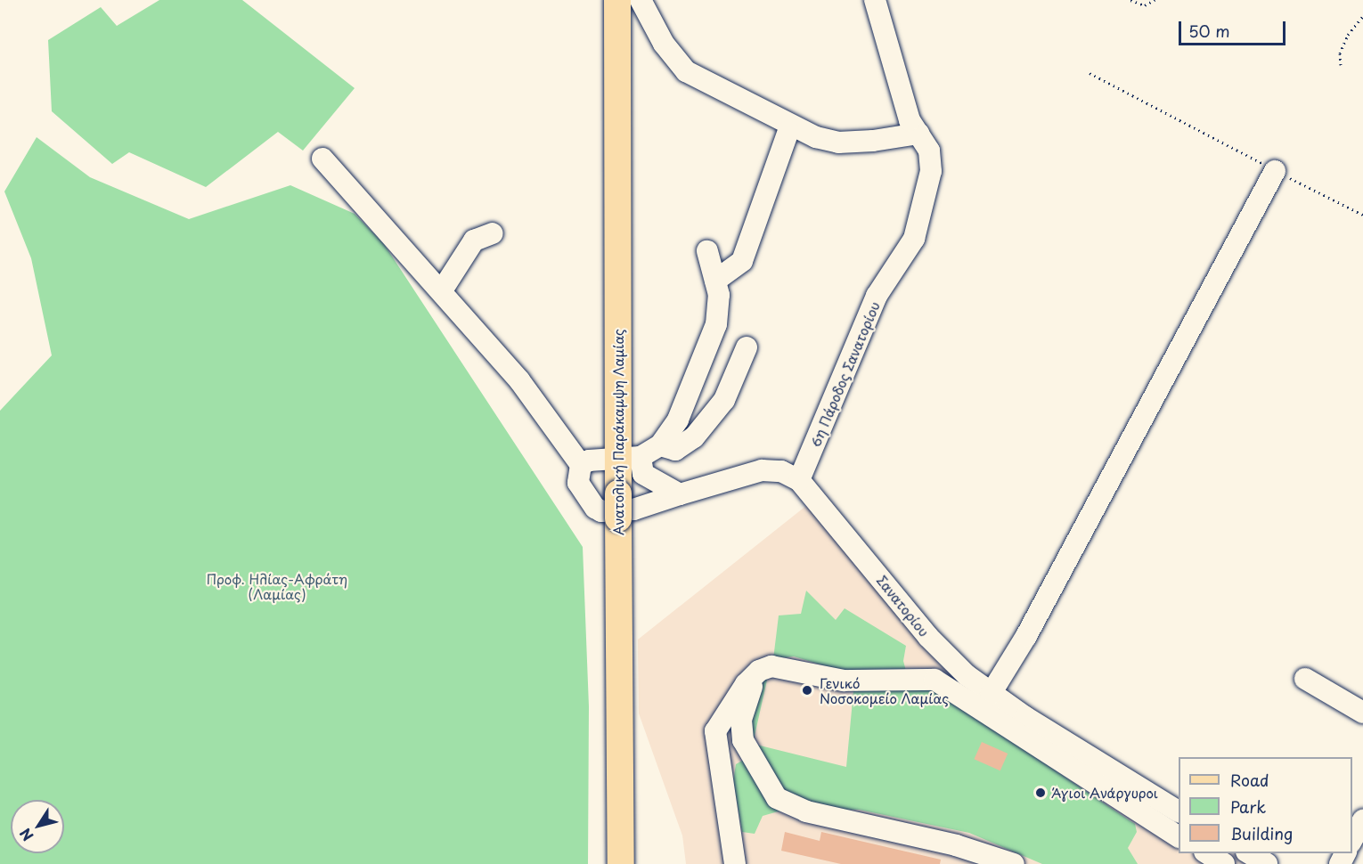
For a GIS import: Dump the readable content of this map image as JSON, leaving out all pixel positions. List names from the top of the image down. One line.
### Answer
{"streets":{"main road":["Ανατολική Παράκαμψη Λαμίας"],"street":["6η Πάροδος Σανατορίου","Σανατορίου"]},"crossings":[["6η Πάροδος Σανατορίου","Σανατορίου"]],"parks":["Προφ. Ηλίας-Αφράτη (Λαμίας)"],"places":["Γενικό Νοσοκομείο Λαμίας","Άγιοι Ανάργυροι"],"legend":["Road","Park","Building"],"scale_bar":"50 m","north":"bottom left"}
